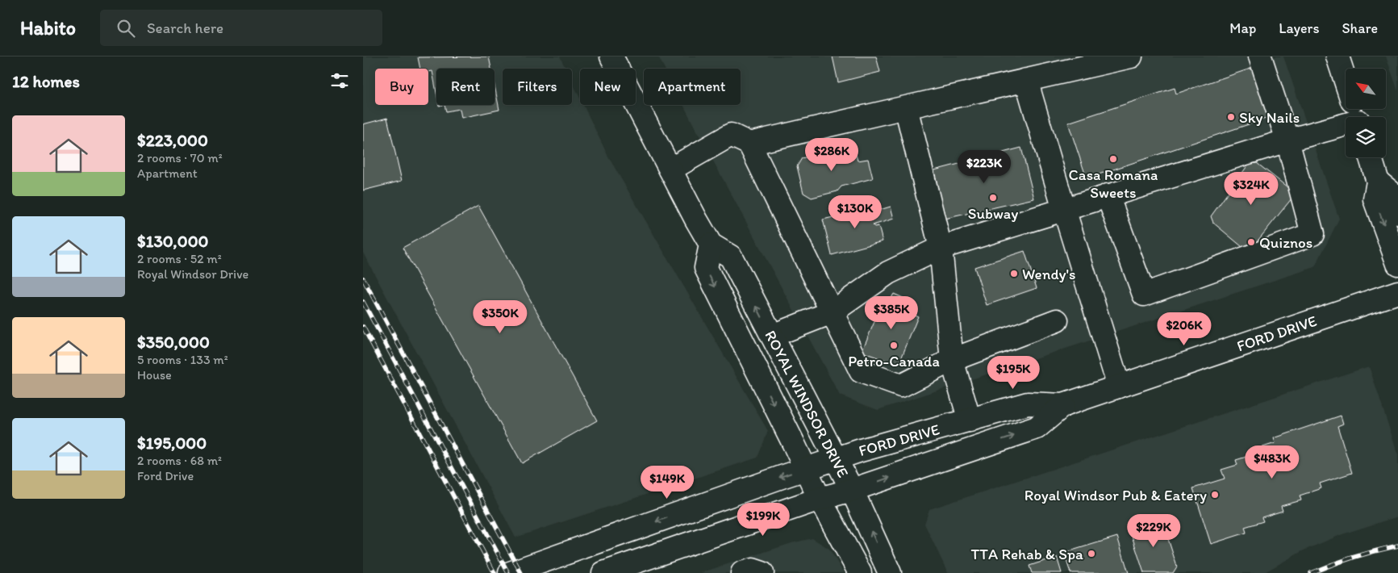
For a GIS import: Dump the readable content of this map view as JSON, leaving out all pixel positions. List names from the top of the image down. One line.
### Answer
{"streets":{"main road":["FORD DRIVE","ROYAL WINDSOR DRIVE"]},"crossings":[["FORD DRIVE","ROYAL WINDSOR DRIVE"]],"places":["Sky Nails","Casa Romana Sweets","Subway","Quiznos","Wendy's","Petro-Canada","Royal Windsor Pub & Eatery","TTA Rehab & Spa"],"north":"top left","page":{"header":"Habito","search":"Search here","nav":["Map","Layers","Share"],"heading":"12 homes","chip":["Buy","Rent","Filters","New","Apartment"],"list":[{"name":"$223,000","note":"2 rooms · 70 m² · Apartment"},{"name":"$130,000","note":"2 rooms · 52 m² · Royal Windsor Drive"},{"name":"$350,000","note":"5 rooms · 133 m² · House"},{"name":"$195,000","note":"2 rooms · 68 m² · Ford Drive"}],"price":["$286K","$223K","$324K","$130K","$385K","$350K","$206K","$195K","$483K","$149K","$199K","$229K"]}}
